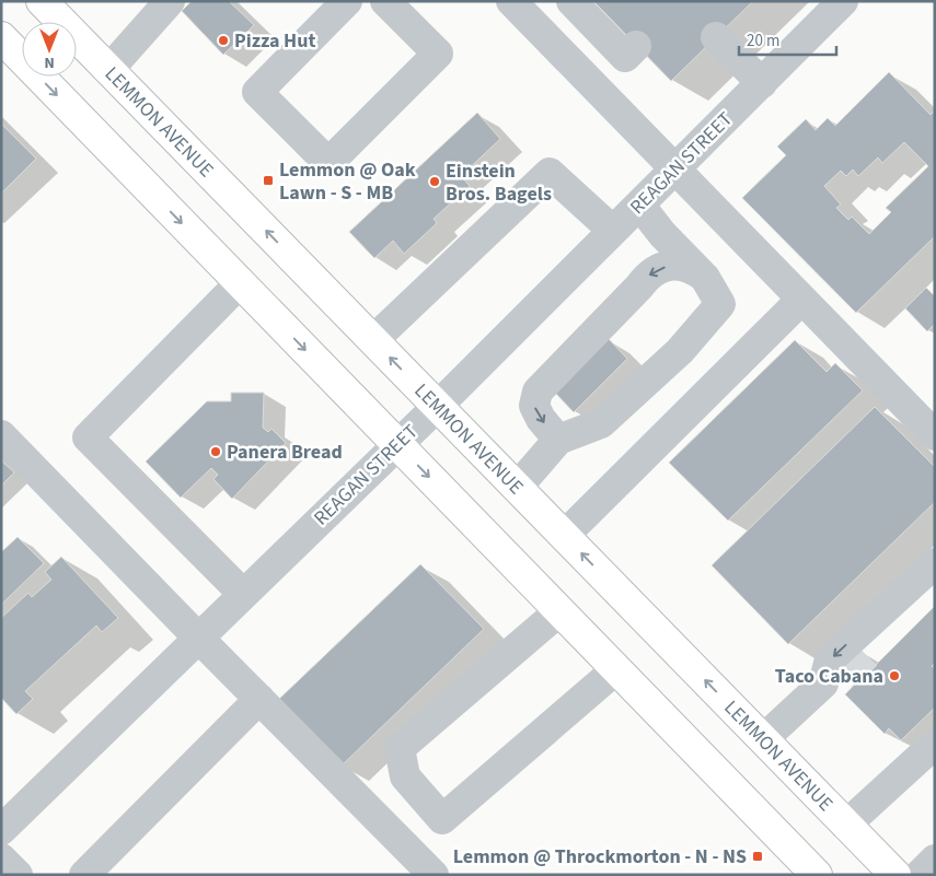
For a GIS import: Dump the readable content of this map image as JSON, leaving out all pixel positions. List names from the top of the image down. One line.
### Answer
{"streets":{"main road":["LEMMON AVENUE"],"street":["REAGAN STREET"]},"crossings":[["LEMMON AVENUE","REAGAN STREET"]],"places":{"other":["Pizza Hut","Einstein Bros. Bagels","Panera Bread","Taco Cabana"],"transit":["Lemmon @ Oak Lawn - S - MB","Lemmon @ Throckmorton - N - NS"]},"scale_bar":"20 m","north":"bottom"}
